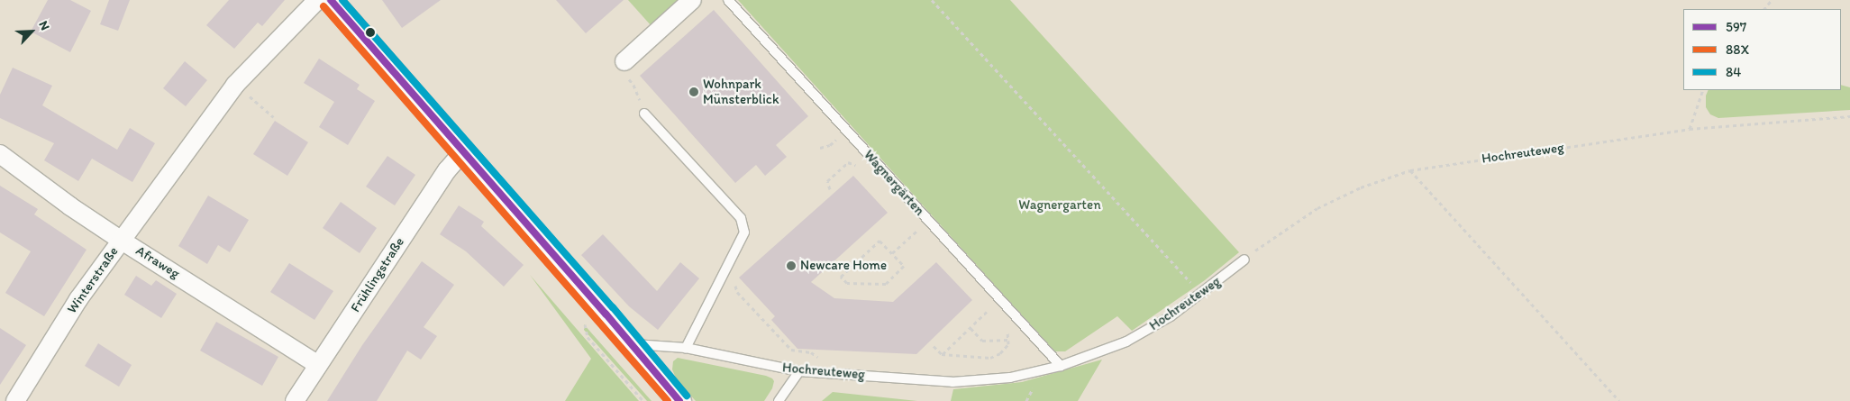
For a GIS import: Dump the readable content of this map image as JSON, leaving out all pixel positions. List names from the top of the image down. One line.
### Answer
{"streets":{"street":["Afraweg","Frühlingstraße","Winterstraße"],"lane":["Hochreuteweg","Wagnergärten"]},"crossings":[["Hochreuteweg","Wagnergärten"],["Afraweg","Frühlingstraße"],["Afraweg","Winterstraße"]],"parks":["Wagnergarten"],"places":["Wohnpark Münsterblick","Newcare Home"],"lines":["transit line 597","transit line 84","transit line 88X"],"legend":["597","88X","84"],"north":"top right"}
